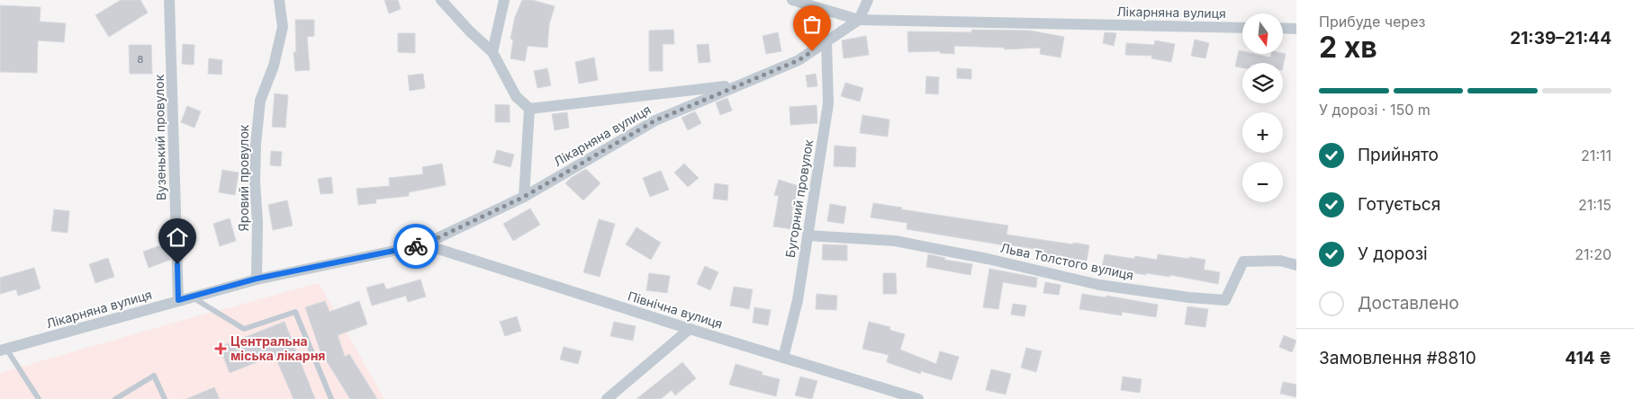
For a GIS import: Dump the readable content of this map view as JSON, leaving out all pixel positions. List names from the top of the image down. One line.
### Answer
{"streets":{"street":["Лікарняна вулиця","Вузенький провулок","Яровий провулок","Бугорний провулок","Льва Толстого вулиця","Північна вулиця"]},"crossings":[["Лікарняна вулиця","Вузенький провулок"],["Лікарняна вулиця","Яровий провулок"],["Лікарняна вулиця","Бугорний провулок"],["Лікарняна вулиця","Північна вулиця"],["Бугорний провулок","Льва Толстого вулиця"],["Бугорний провулок","Північна вулиця"]],"places":{"health":["Центральна міська лікарня"]},"house_numbers":["8"],"north":"bottom","page":{"heading":["2 хв","Прибуде через","21:39–21:44"],"panel":["Замовлення #8810","414 ₴"],"map_buttons":["+","−"],"bar":"У дорозі · 150 m","list":[["Прийнято","21:11"],["Готується","21:15"],["У дорозі","21:20"],"Доставлено"]}}
